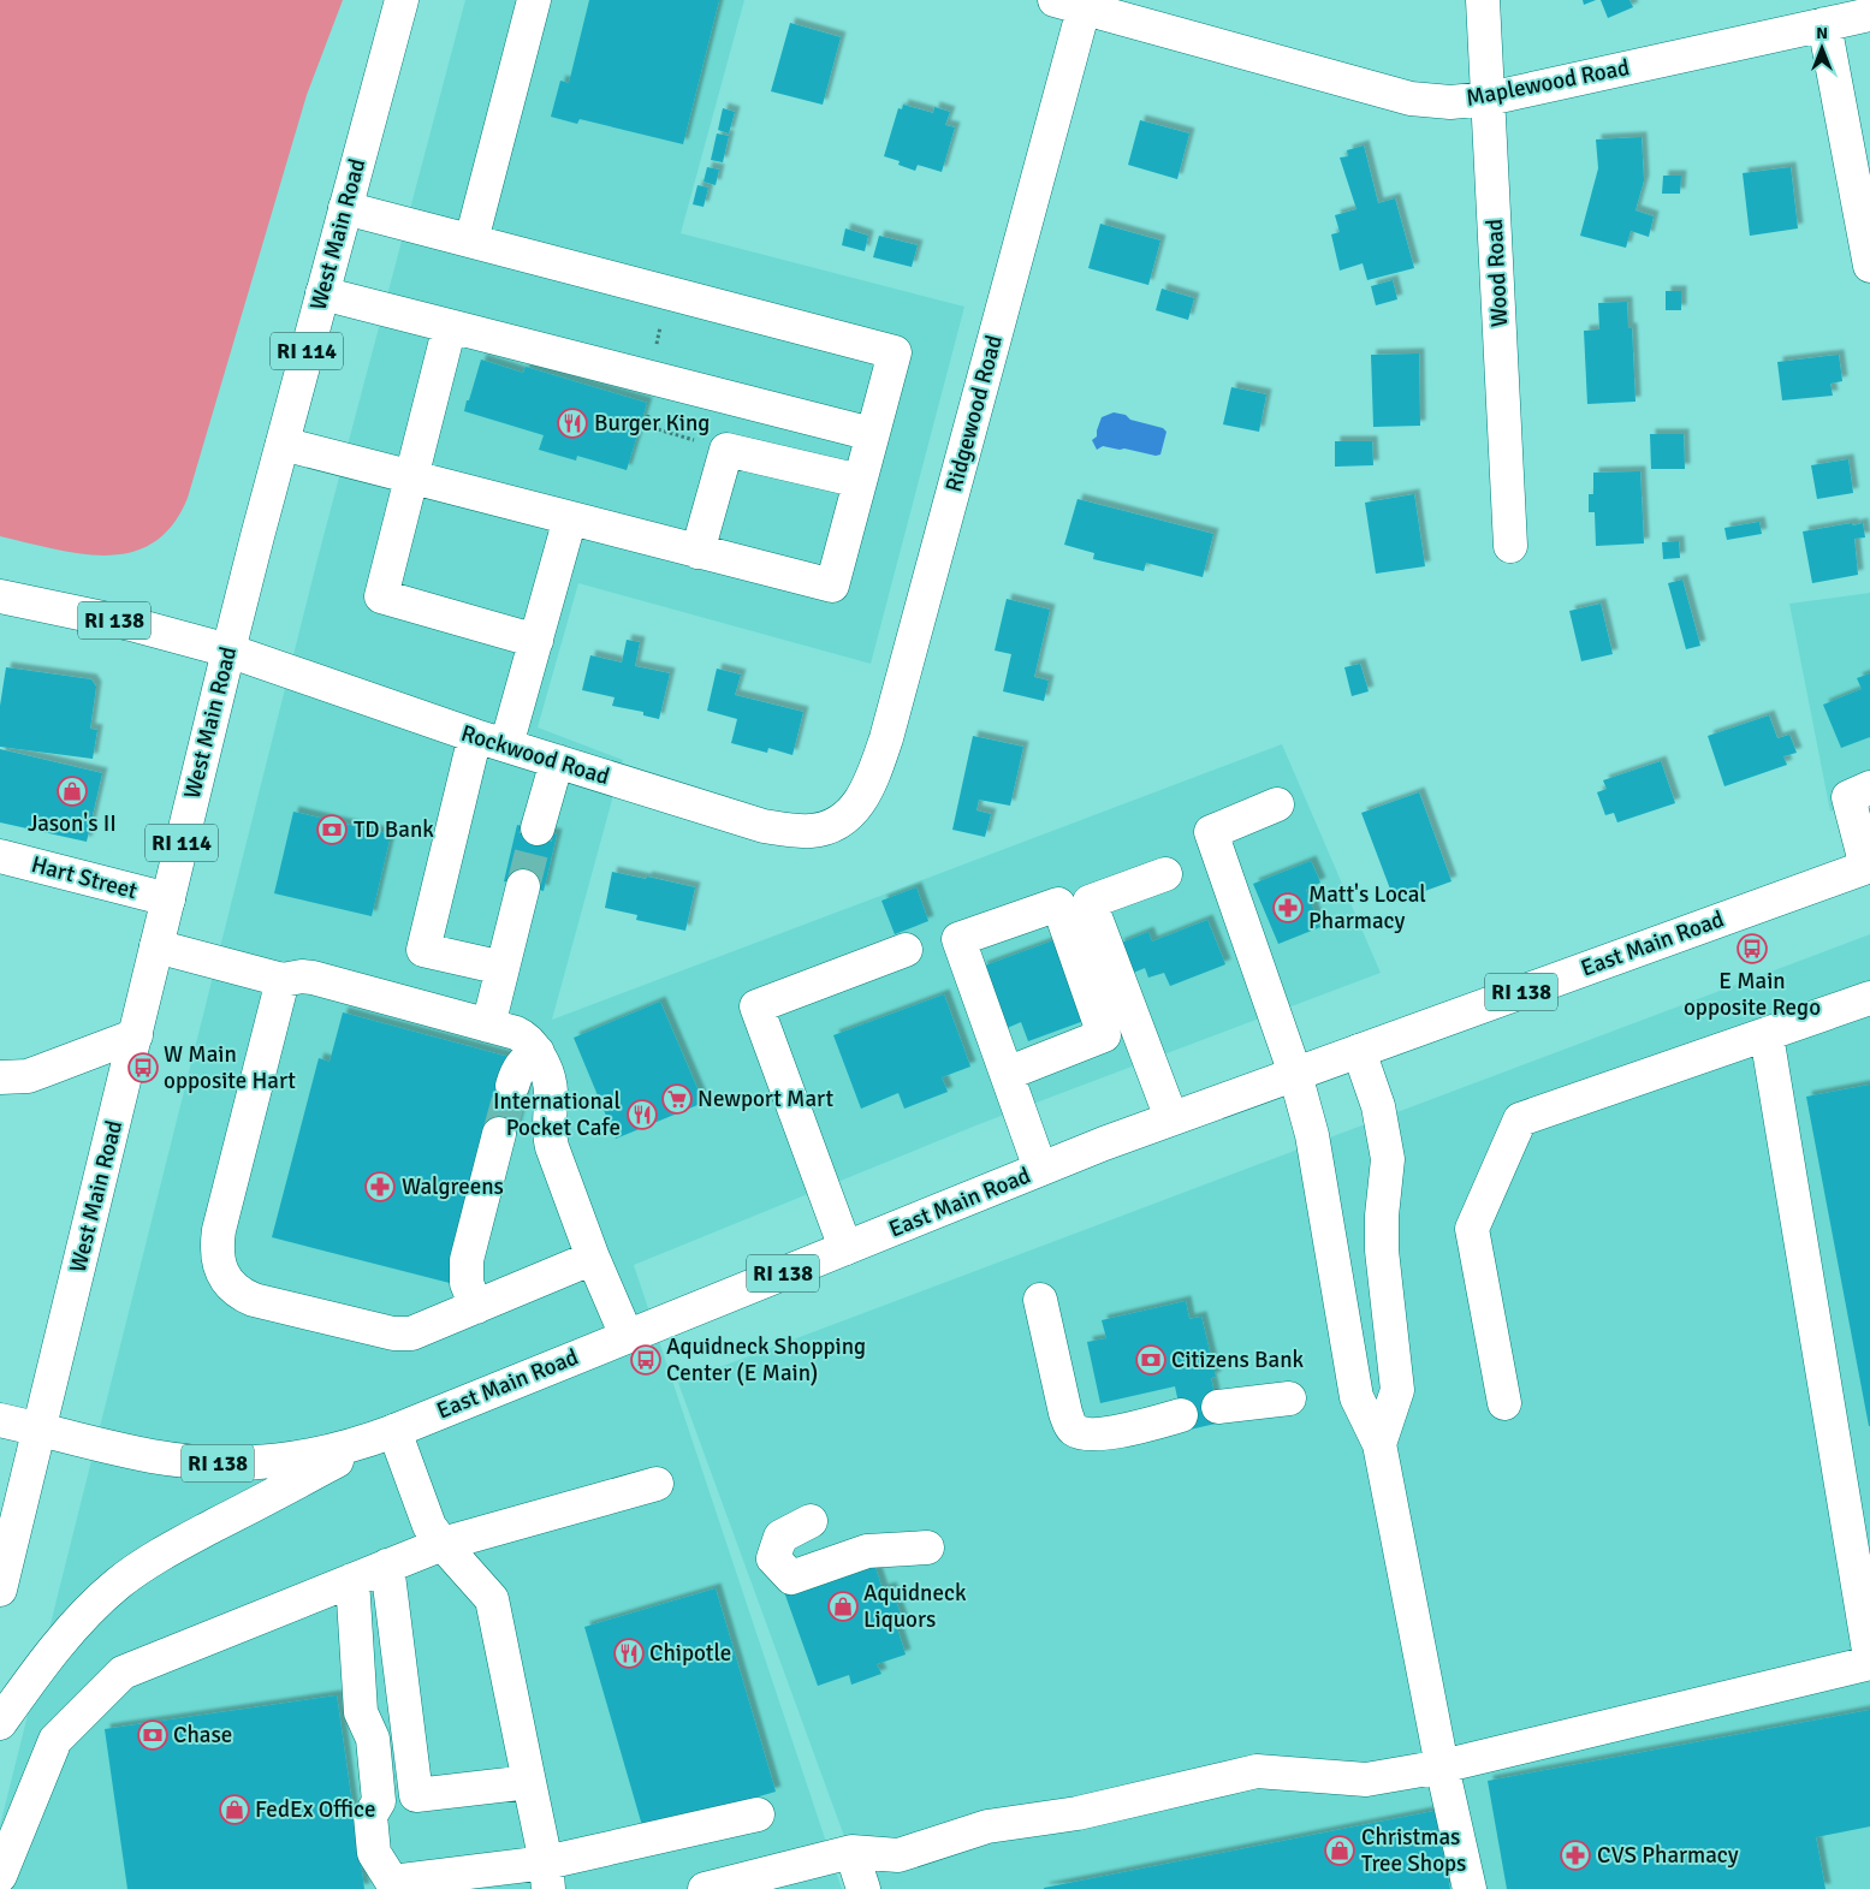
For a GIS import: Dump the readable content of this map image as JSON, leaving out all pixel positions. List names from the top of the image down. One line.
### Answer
{"streets":{"main road":["Maplewood Road","West Main Road","Wood Road","RI 114","Ridgewood Road","RI 138","Rockwood Road","Hart Street","East Main Road"]},"crossings":[["Maplewood Road","Wood Road"],["Maplewood Road","Ridgewood Road"],["West Main Road","RI 138"],["West Main Road","Rockwood Road"],["West Main Road","Hart Street"],["West Main Road","East Main Road"],["Ridgewood Road","Rockwood Road"],["RI 138","Rockwood Road"]],"places":{"restaurant":["Burger King","International Pocket Cafe","Chipotle"],"shop":["Jason's II","Aquidneck Liquors","FedEx Office","Christmas Tree Shops"],"bank":["TD Bank","Citizens Bank","Chase"],"pharmacy":["Matt's Local Pharmacy","Walgreens","CVS Pharmacy"],"bus stop":["E Main opposite Rego","W Main opposite Hart","Aquidneck Shopping Center (E Main)"],"supermarket":["Newport Mart"]},"north":"top"}
